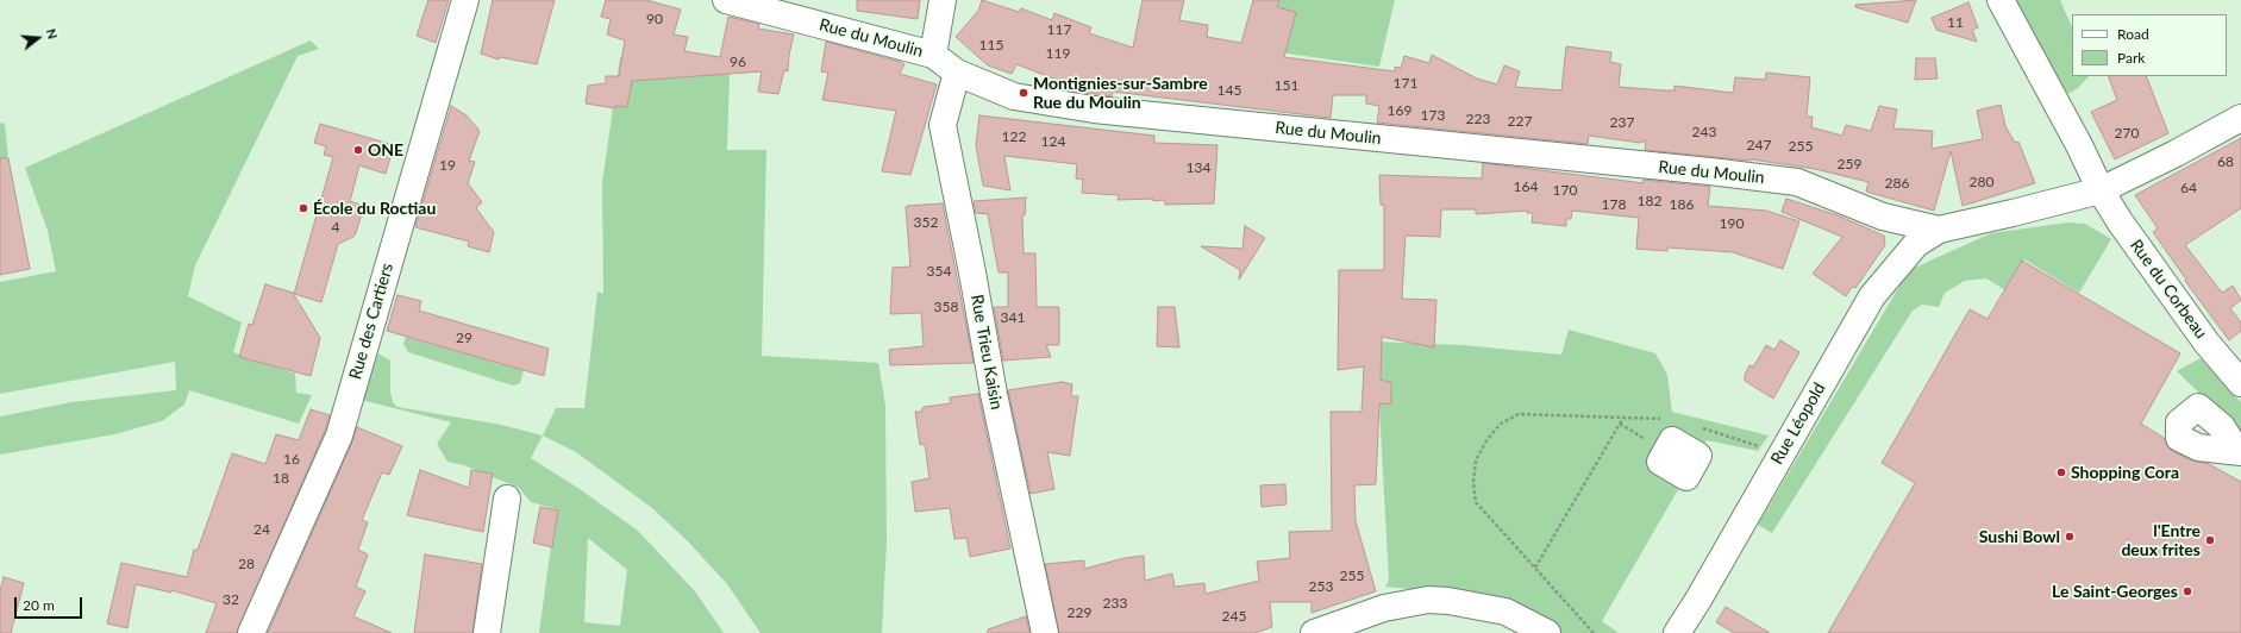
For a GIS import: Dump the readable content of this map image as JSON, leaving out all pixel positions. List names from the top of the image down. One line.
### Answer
{"streets":{"street":["Rue du Moulin","Rue du Corbeau","Rue des Cartiers","Rue Trieu Kaisin","Rue Léopold"]},"crossings":[["Rue du Moulin","Rue Trieu Kaisin"],["Rue du Moulin","Rue Léopold"]],"places":["Montignies-sur-Sambre Rue du Moulin","ONE","École du Roctiau","Shopping Cora","Sushi Bowl","l'Entre deux frites","Le Saint-Georges"],"house_numbers":["90","11","117","115","119","96","171","151","145","169","173","223","227","237","243","270","122","124","247","255","68","259","19","134","280","286","164","64","170","182","178","186","352","190","4","354","358","341","29","16","18","24","28","255","253","32","233","229","245"],"legend":["Road","Park"],"scale_bar":"20 m","north":"right"}
